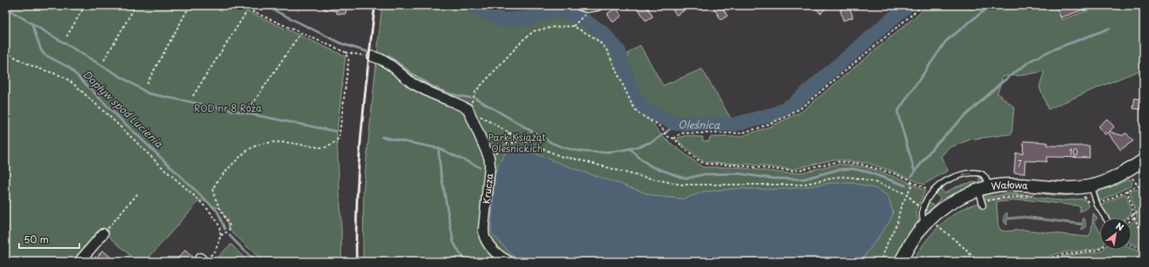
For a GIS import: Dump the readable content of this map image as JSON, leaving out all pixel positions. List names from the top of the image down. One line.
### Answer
{"streets":{"street":["Wałowa","Krucza"]},"water":["Dopływ spod Lucienia","Oleśnica"],"parks":["ROD nr 8 Róża","Park Książąt Oleśnickich"],"house_numbers":["10","7"],"scale_bar":"50 m","north":"top right"}
